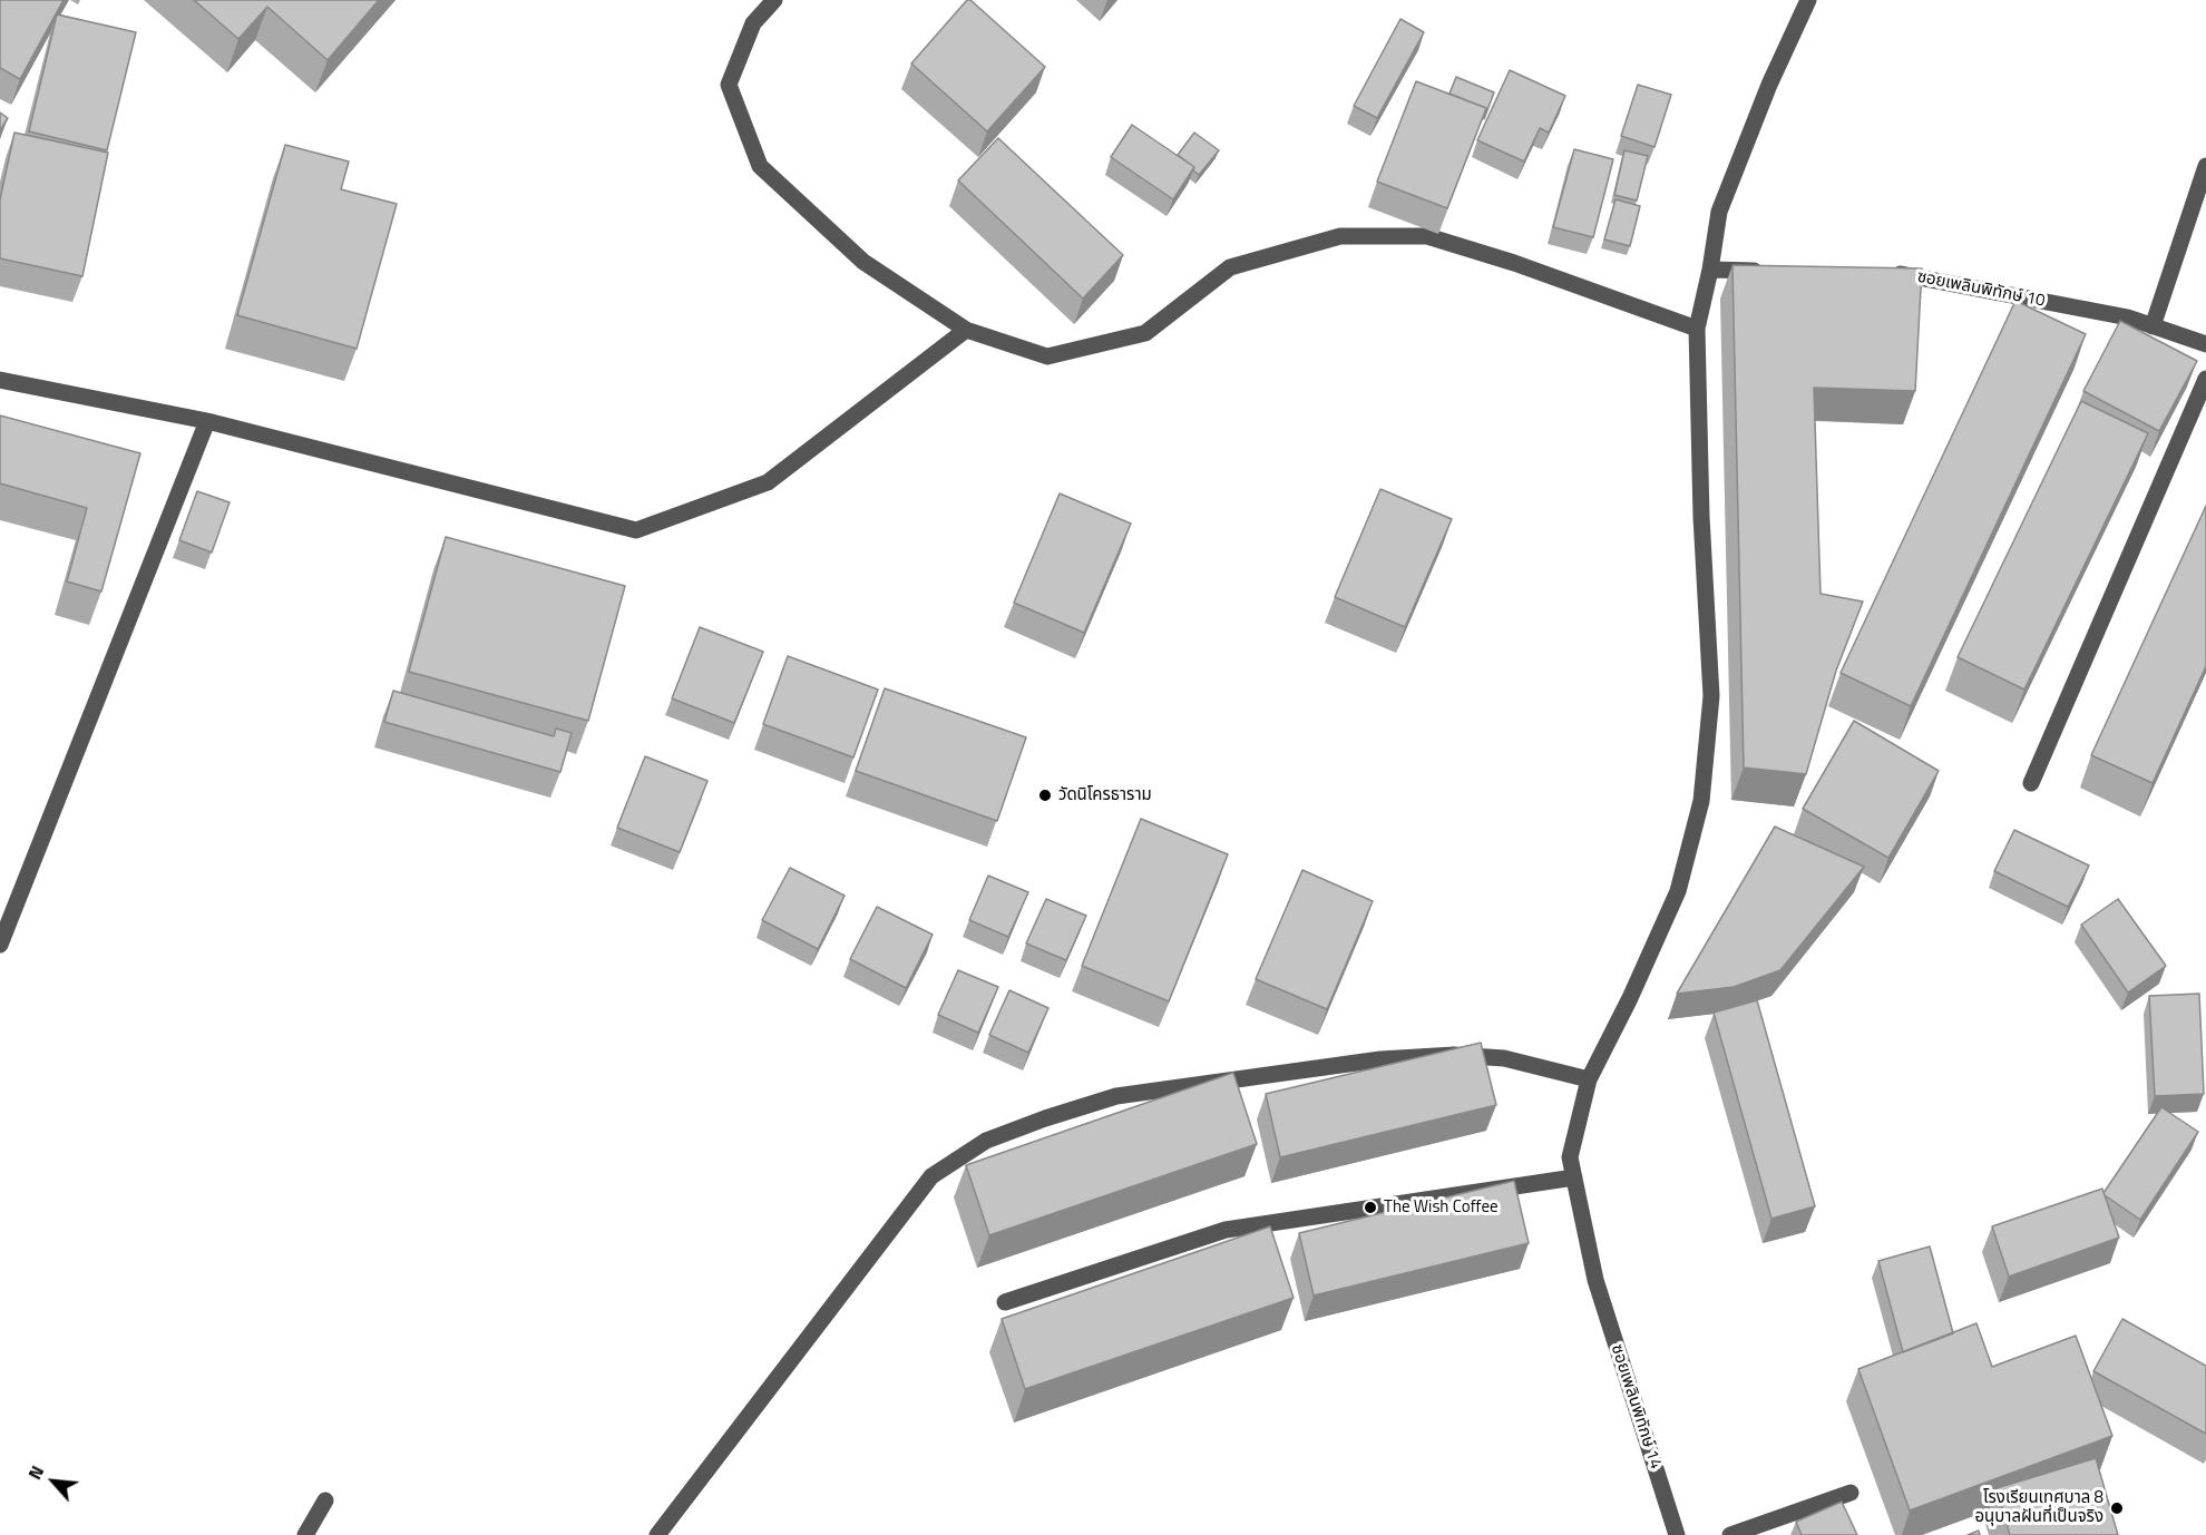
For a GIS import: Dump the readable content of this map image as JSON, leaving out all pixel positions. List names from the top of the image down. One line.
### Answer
{"streets":{"street":["ซอยเพลินพิทักษ์ 10","ซอยเพลินพิทักษ์ 14"]},"places":["วัดนิโครธาราม","The Wish Coffee","โรงเรียนเทศบาล 8 อนุบาลฝันที่เป็นจริง"],"north":"top left"}
